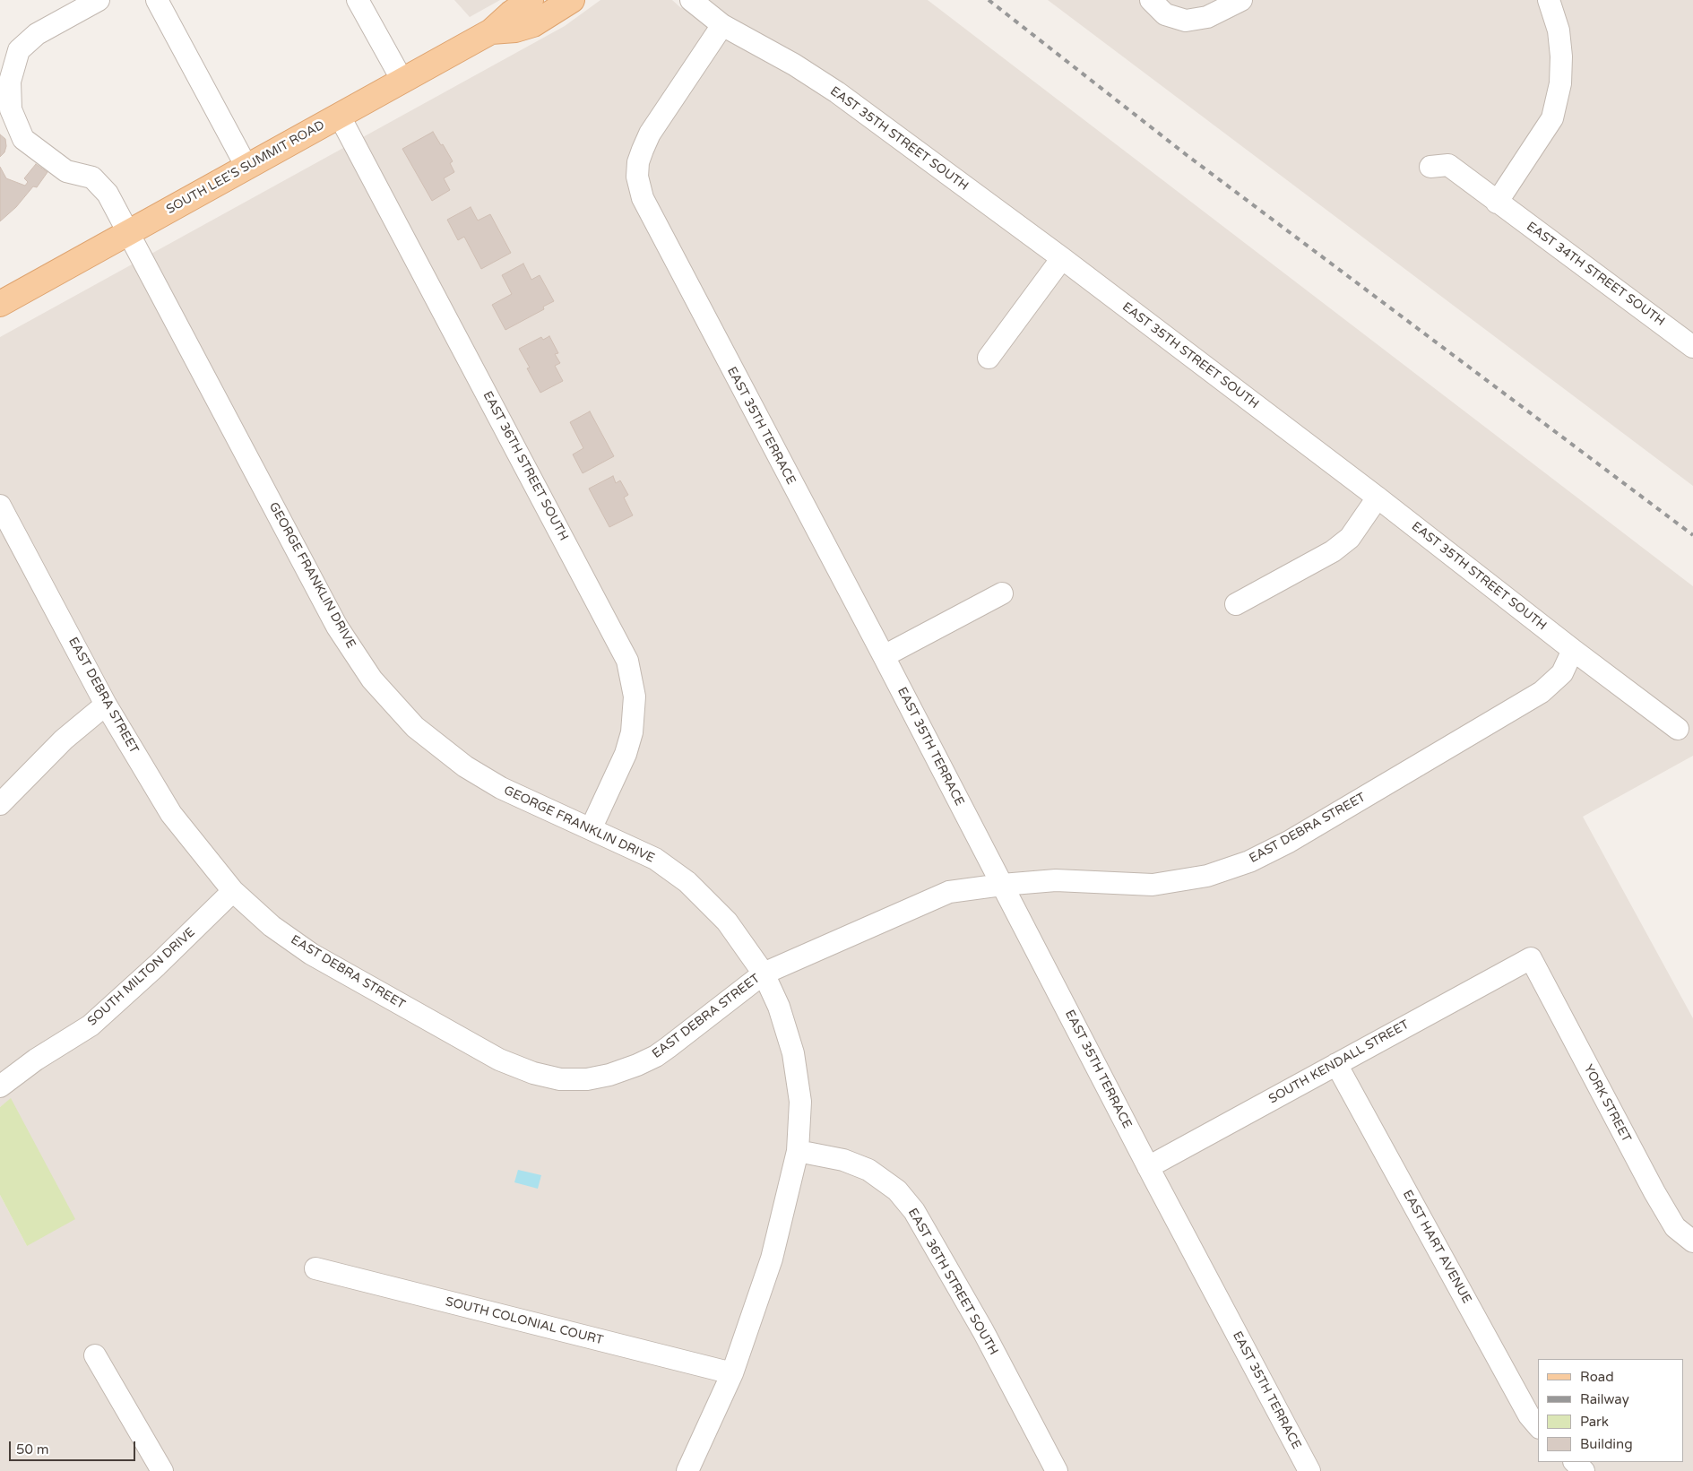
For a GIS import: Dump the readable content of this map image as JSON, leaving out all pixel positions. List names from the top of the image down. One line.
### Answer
{"streets":{"main road":["SOUTH LEE'S SUMMIT ROAD"],"street":["EAST 35TH STREET SOUTH","EAST 34TH STREET SOUTH","EAST 35TH TERRACE","EAST 36TH STREET SOUTH","GEORGE FRANKLIN DRIVE","EAST DEBRA STREET","SOUTH MILTON DRIVE","SOUTH KENDALL STREET","YORK STREET","EAST HART AVENUE","SOUTH COLONIAL COURT"]},"crossings":[["EAST 35TH STREET SOUTH","EAST 35TH TERRACE"],["EAST 35TH STREET SOUTH","EAST DEBRA STREET"],["SOUTH LEE'S SUMMIT ROAD","EAST 36TH STREET SOUTH"],["SOUTH LEE'S SUMMIT ROAD","GEORGE FRANKLIN DRIVE"],["EAST 35TH TERRACE","EAST DEBRA STREET"],["EAST 35TH TERRACE","SOUTH KENDALL STREET"],["EAST 36TH STREET SOUTH","GEORGE FRANKLIN DRIVE"],["GEORGE FRANKLIN DRIVE","EAST DEBRA STREET"],["GEORGE FRANKLIN DRIVE","SOUTH COLONIAL COURT"],["EAST DEBRA STREET","SOUTH MILTON DRIVE"],["SOUTH KENDALL STREET","YORK STREET"],["SOUTH KENDALL STREET","EAST HART AVENUE"]],"legend":["Road","Railway","Park","Building"],"scale_bar":"50 m"}
